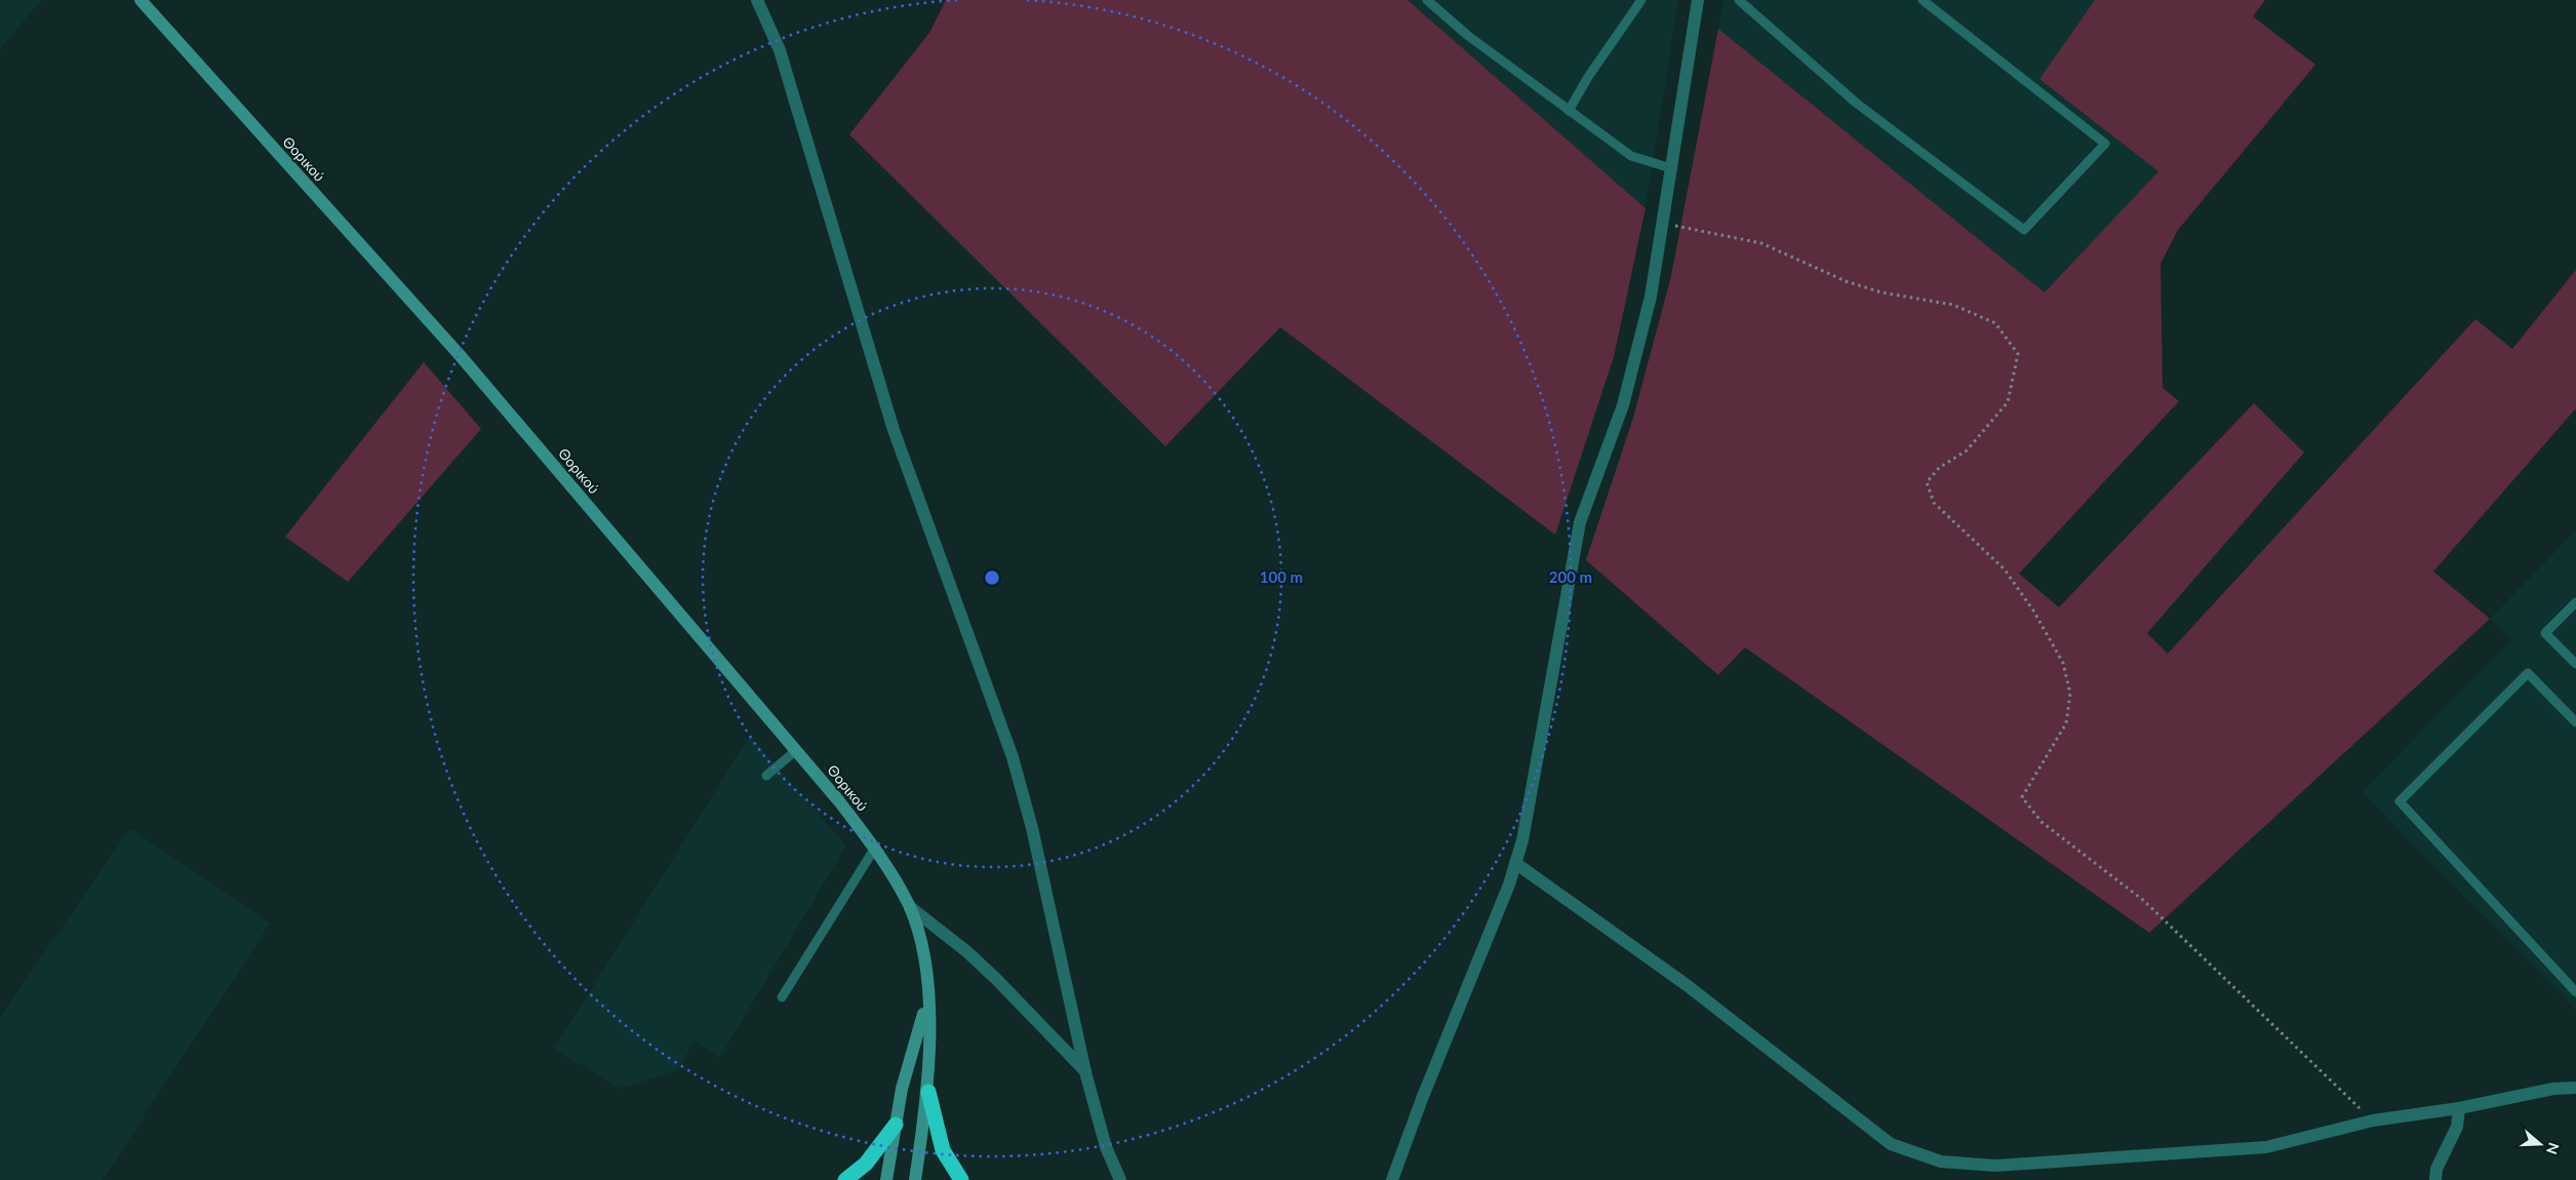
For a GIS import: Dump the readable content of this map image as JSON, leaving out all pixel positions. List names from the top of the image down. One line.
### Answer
{"streets":{"main road":["Θορικού"]},"north":"right","rings":["100 m","200 m"]}
